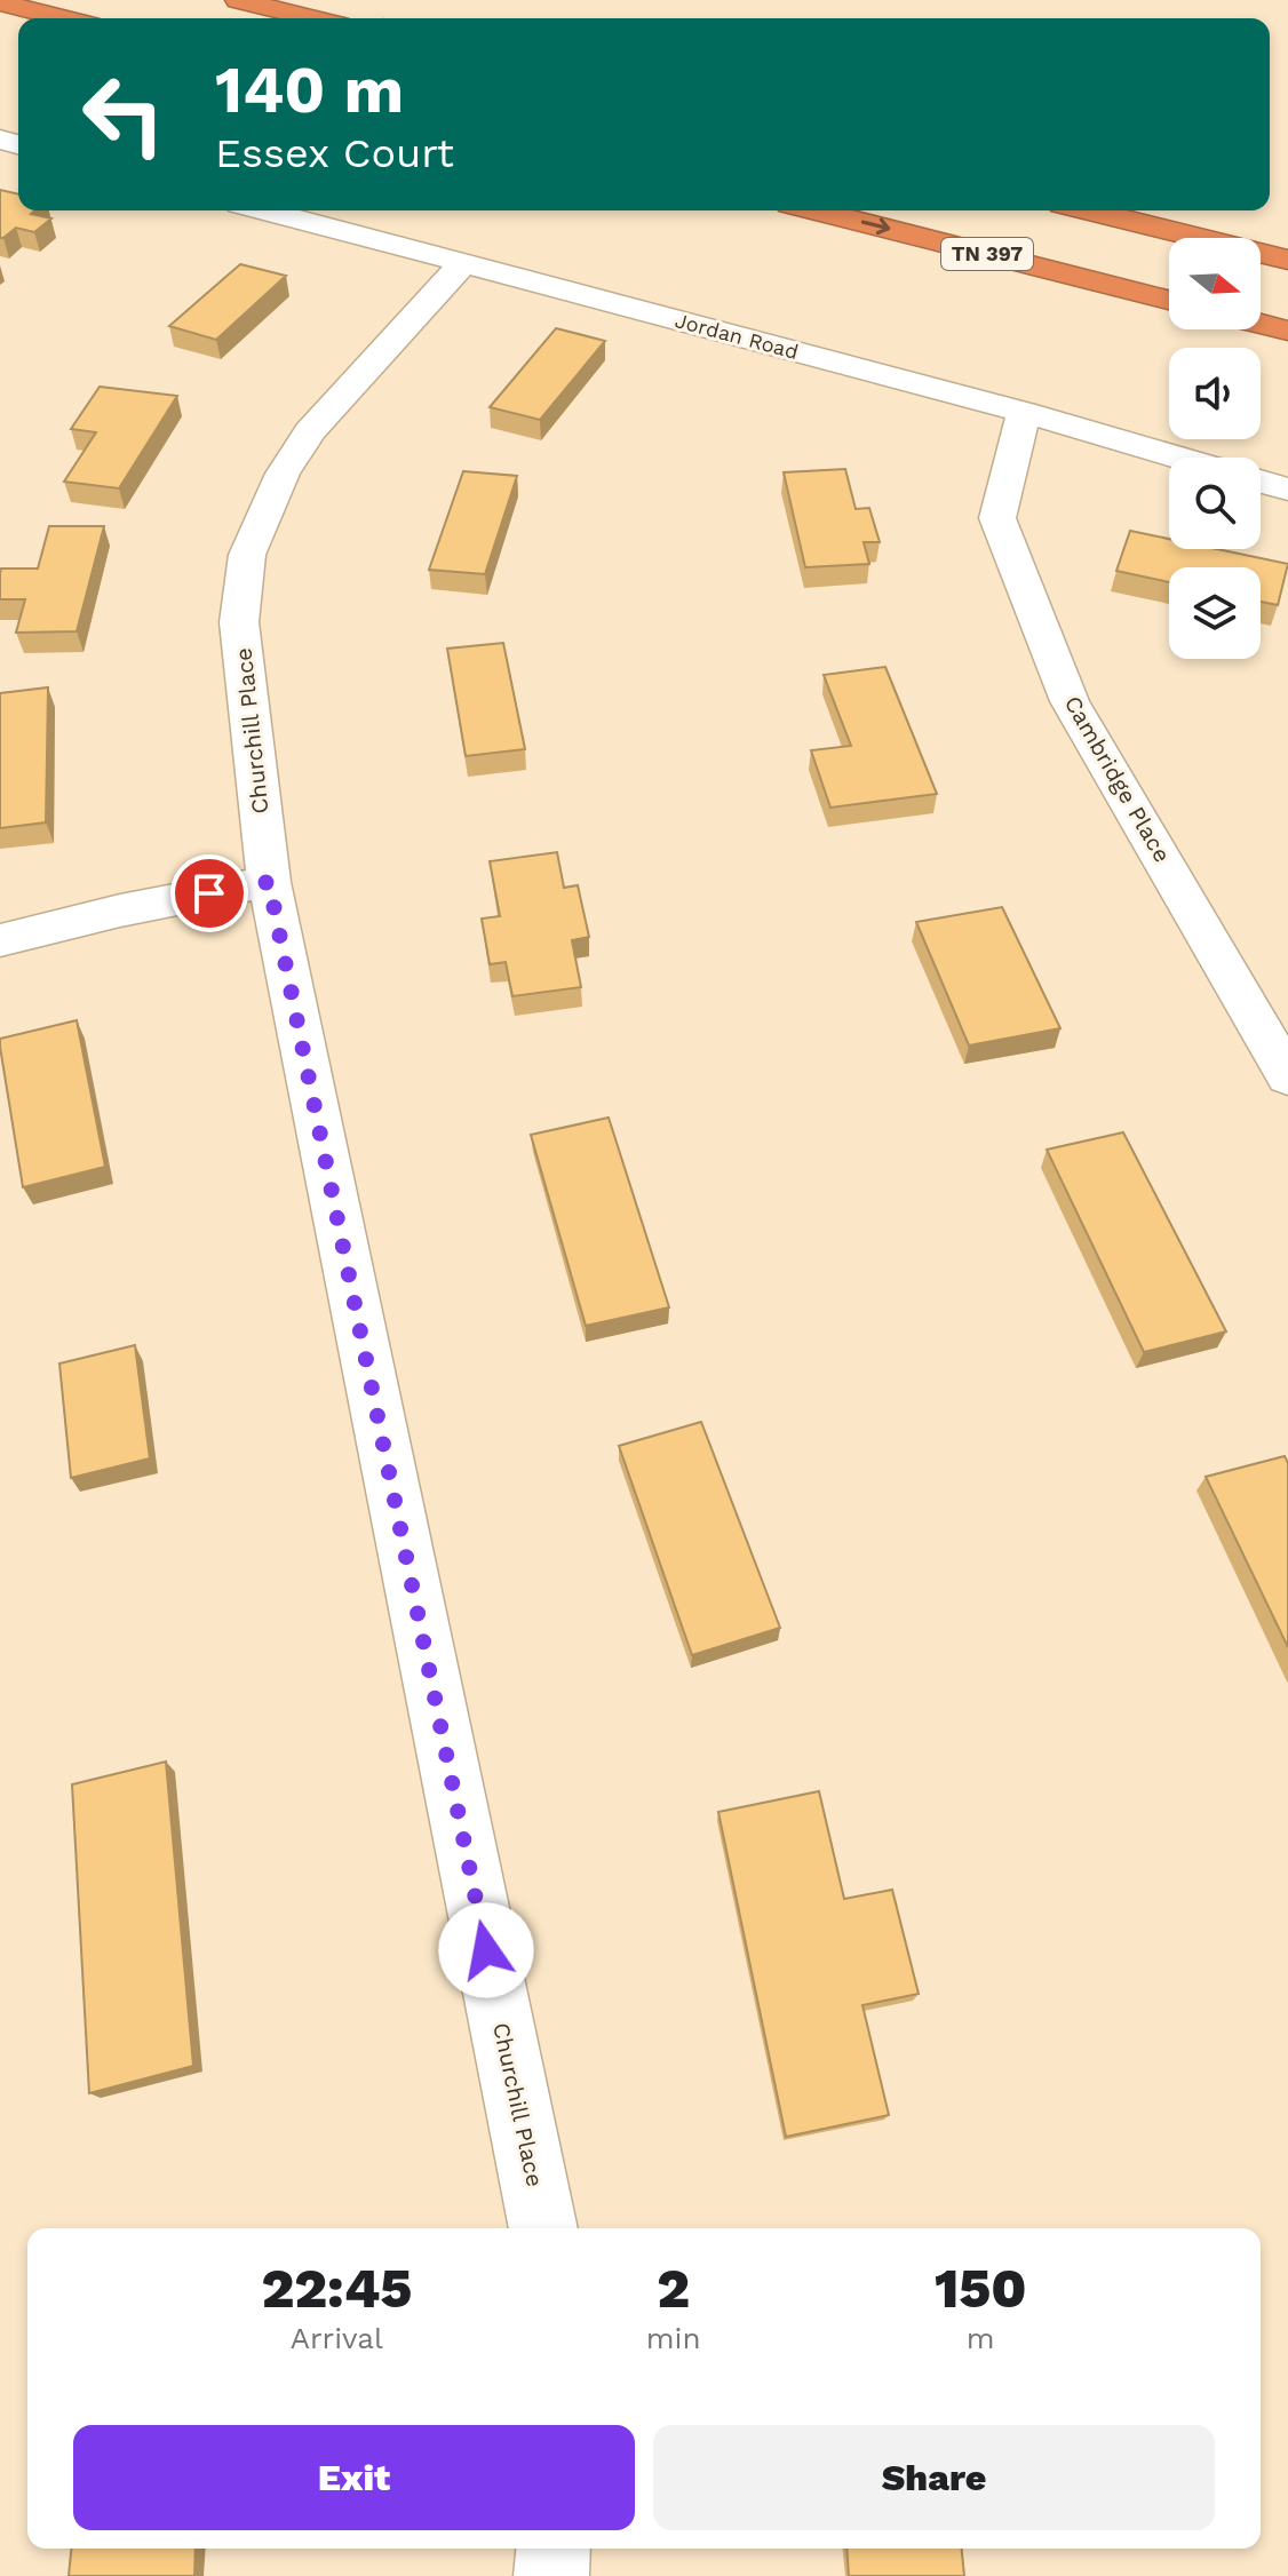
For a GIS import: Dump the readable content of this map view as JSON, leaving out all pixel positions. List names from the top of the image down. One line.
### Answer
{"streets":{"highway":["TN 397"],"street":["Jordan Road","Churchill Place","Cambridge Place"]},"crossings":[["Jordan Road","Churchill Place"],["Jordan Road","Cambridge Place"]],"north":"right","page":{"turn":["140 m","Essex Court"],"eta":["22:45","Arrival","2","min","150","m"],"buttons":["Exit","Share"]}}
